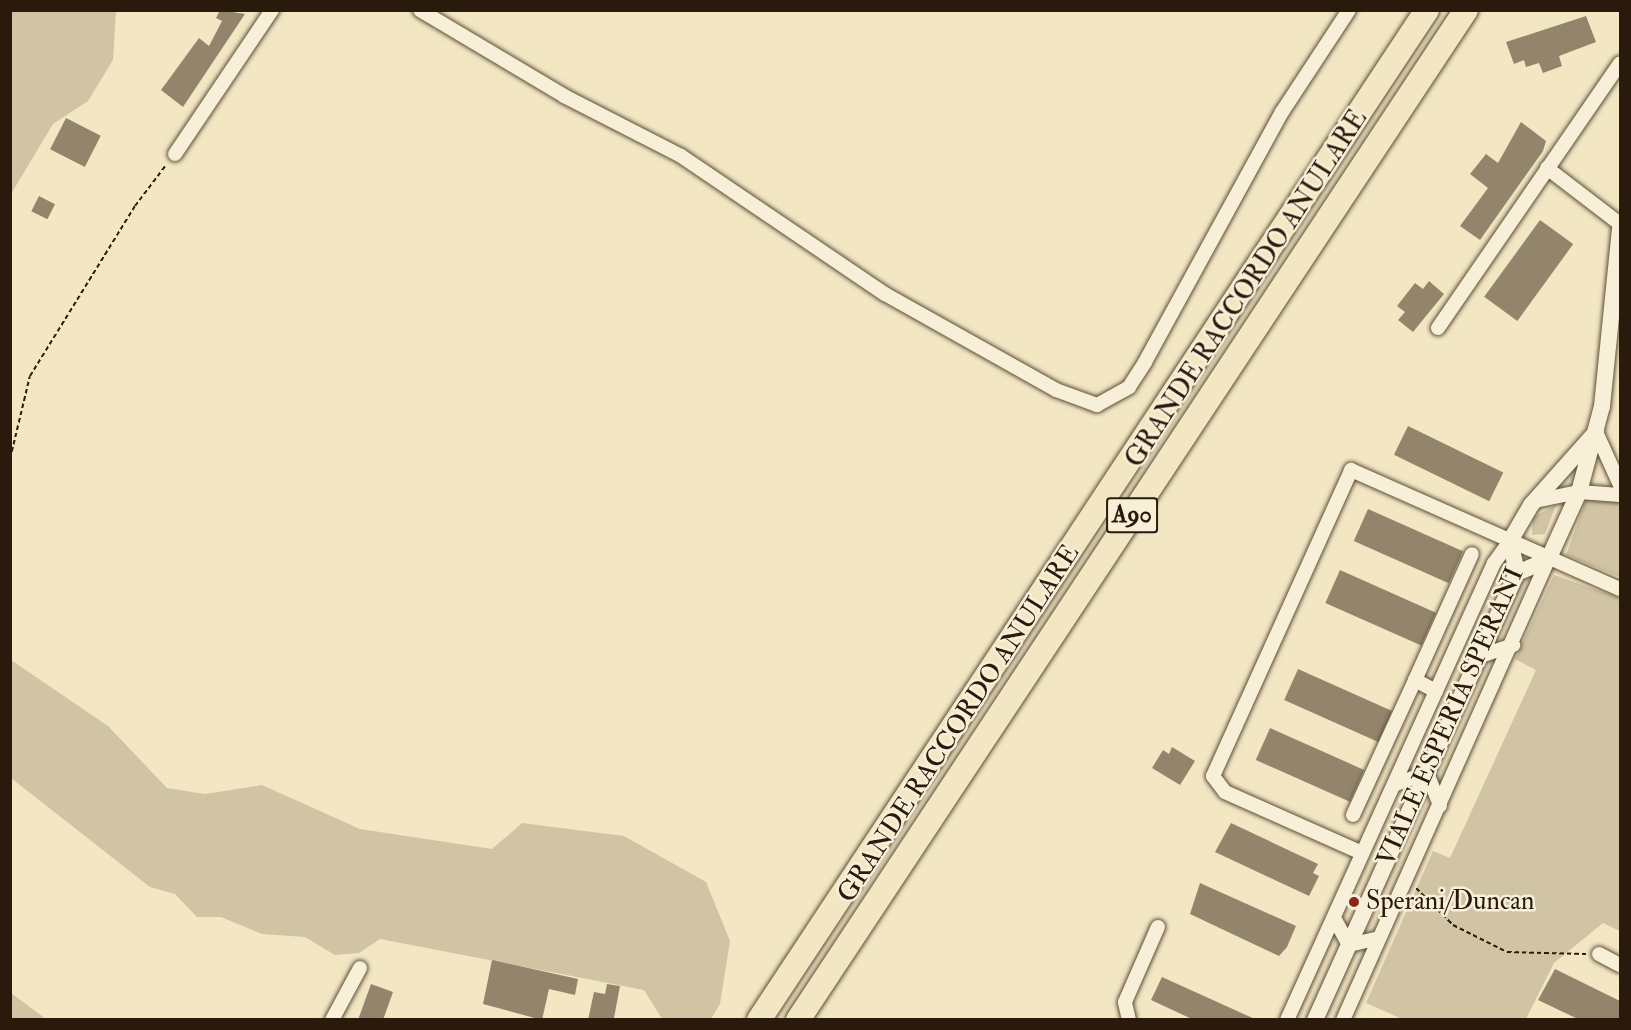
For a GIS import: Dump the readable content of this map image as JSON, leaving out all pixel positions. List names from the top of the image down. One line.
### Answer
{"streets":{"highway":["GRANDE RACCORDO ANULARE","A90"],"street":["VIALE ESPERIA SPERANI"]},"places":["Sperani/Duncan"]}
